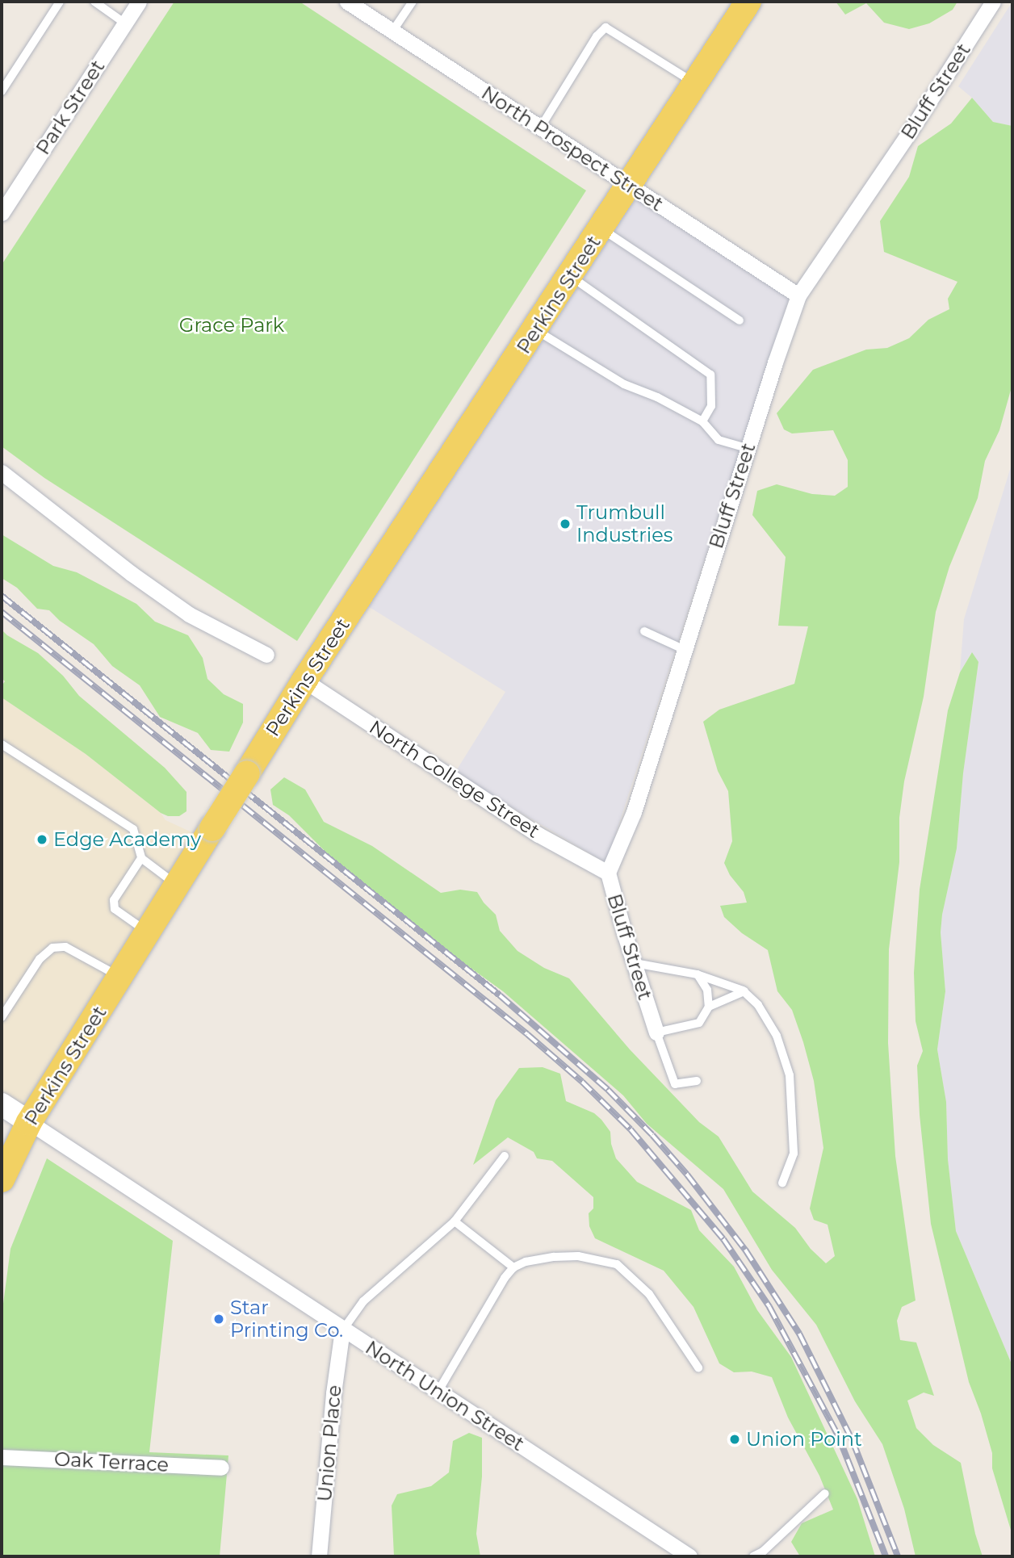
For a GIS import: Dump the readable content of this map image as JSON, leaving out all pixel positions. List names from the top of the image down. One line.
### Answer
{"streets":{"main road":["Perkins Street"],"street":["Bluff Street","Park Street","North Prospect Street","North College Street","North Union Street","Union Place","Oak Terrace"]},"crossings":[["Bluff Street","North Prospect Street"],["Bluff Street","North College Street"],["North Prospect Street","Perkins Street"],["Perkins Street","North College Street"],["Perkins Street","North Union Street"],["North Union Street","Union Place"]],"parks":["Grace Park"],"places":["Trumbull Industries","Edge Academy","Star Printing Co.","Union Point"]}
